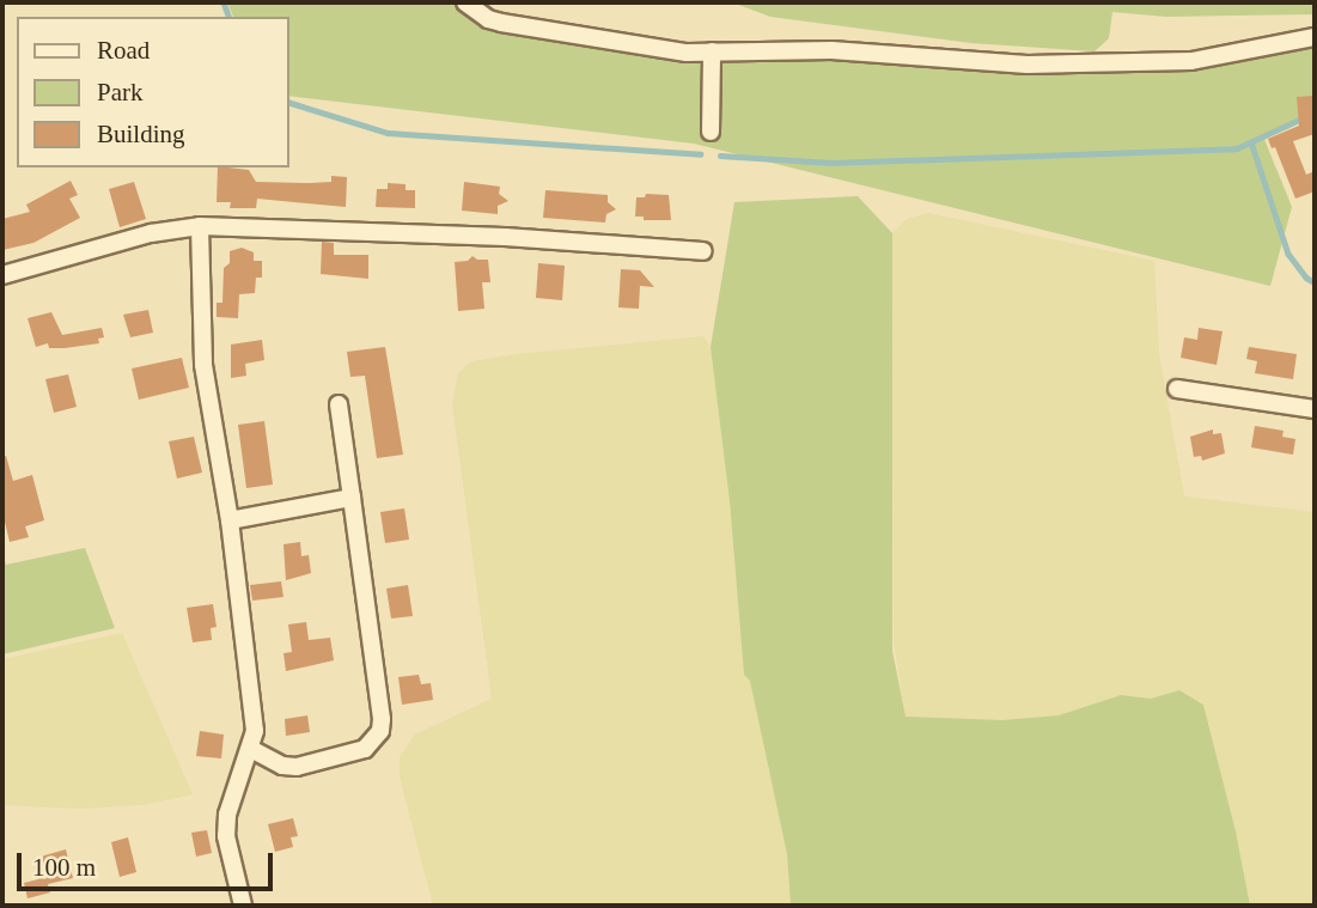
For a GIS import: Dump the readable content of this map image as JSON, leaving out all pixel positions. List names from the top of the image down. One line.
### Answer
{"legend":["Road","Park","Building"],"scale_bar":"100 m"}
